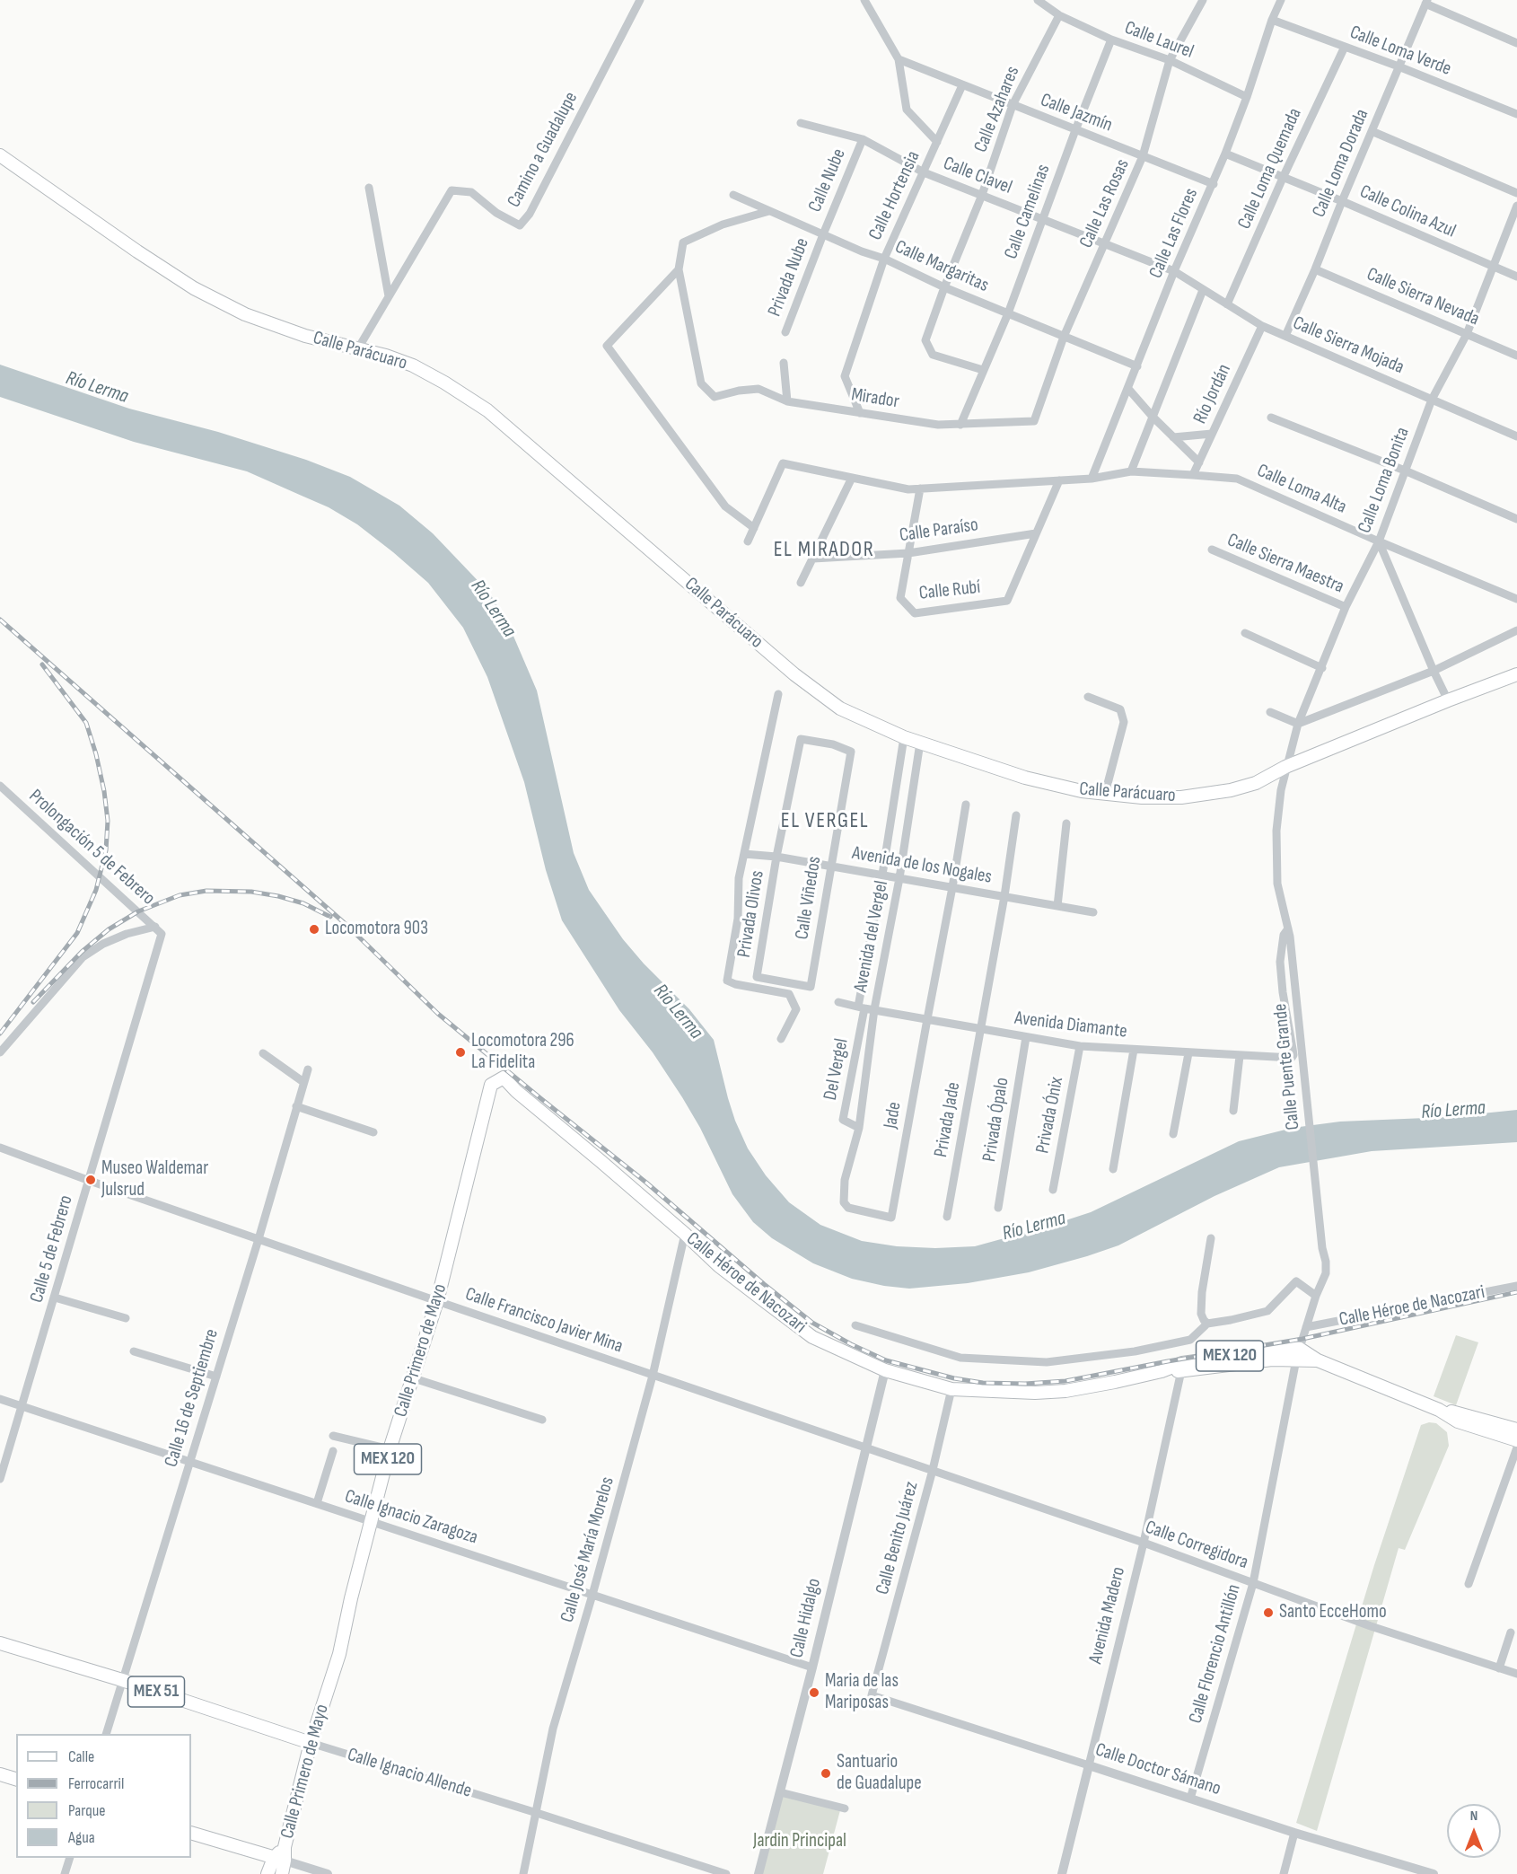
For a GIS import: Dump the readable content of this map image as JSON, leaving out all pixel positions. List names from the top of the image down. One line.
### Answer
{"streets":{"main road":["Calle Parácuaro","Calle Héroe de Nacozari","Calle Primero de Mayo","MEX 120","MEX 51","Calle Ignacio Allende"],"street":["Calle Laurel","Calle Loma Verde","Calle Azahares","Calle Jazmín","Camino a Guadalupe","Calle Loma Dorada","Calle Loma Quemada","Calle Clavel","Calle Nube","Calle Hortensia","Calle Las Rosas","Calle Camelinas","Calle Colina Azul","Calle Las Flores","Calle Margaritas","Privada Nube","Calle Sierra Nevada","Calle Sierra Mojada","Río Jordán","Mirador","Calle Loma Bonita","Calle Loma Alta","Calle Paraíso","Calle Sierra Maestra","Calle Rubí","Prolongación 5 de Febrero","Avenida de los Nogales","Calle Viñedos","Privada Olivos","Avenida del Vergel","Avenida Diamante","Calle Puente Grande","Del Vergel","Jade","Privada Ónix","Privada Jade","Privada Ópalo","Calle 5 de Febrero","Calle Francisco Javier Mina","Calle 16 de Septiembre","Calle Ignacio Zaragoza","Calle Benito Juárez","Calle Corregidora","Calle José María Morelos","Avenida Madero","Calle Hidalgo","Calle Florencio Antillón","Calle Doctor Sámano"]},"crossings":[["Calle Laurel","Calle Azahares"],["Calle Laurel","Calle Las Rosas"],["Calle Laurel","Calle Camelinas"],["Calle Laurel","Calle Las Flores"],["Calle Loma Verde","Calle Loma Dorada"],["Calle Loma Verde","Calle Loma Quemada"],["Calle Loma Verde","Calle Las Flores"],["Calle Azahares","Calle Jazmín"],["Calle Azahares","Calle Clavel"],["Calle Azahares","Calle Camelinas"],["Calle Azahares","Calle Margaritas"],["Calle Jazmín","Calle Clavel"],["Calle Jazmín","Calle Hortensia"],["Calle Jazmín","Calle Las Rosas"],["Calle Jazmín","Calle Camelinas"],["Calle Jazmín","Calle Las Flores"],["Camino a Guadalupe","Calle Parácuaro"],["Calle Loma Dorada","Calle Colina Azul"],["Calle Loma Dorada","Calle Sierra Nevada"],["Calle Loma Dorada","Calle Sierra Mojada"],["Calle Loma Quemada","Calle Colina Azul"],["Calle Loma Quemada","Calle Sierra Mojada"],["Calle Clavel","Calle Nube"],["Calle Clavel","Calle Hortensia"],["Calle Clavel","Calle Las Rosas"],["Calle Clavel","Calle Camelinas"],["Calle Clavel","Calle Las Flores"],["Calle Clavel","Calle Sierra Mojada"],["Calle Nube","Calle Margaritas"],["Calle Nube","Privada Nube"],["Calle Hortensia","Calle Margaritas"],["Calle Hortensia","Mirador"],["Calle Las Rosas","Calle Margaritas"],["Calle Las Rosas","Mirador"],["Calle Camelinas","Calle Margaritas"],["Calle Camelinas","Mirador"],["Calle Colina Azul","Calle Las Flores"],["Calle Colina Azul","Calle Loma Bonita"],["Calle Las Flores","Calle Margaritas"],["Calle Las Flores","Calle Sierra Mojada"],["Calle Las Flores","Calle Loma Alta"],["Calle Margaritas","Privada Nube"],["Calle Sierra Nevada","Calle Loma Bonita"],["Calle Sierra Mojada","Río Jordán"],["Calle Sierra Mojada","Calle Loma Bonita"],["Calle Parácuaro","Calle Loma Bonita"],["Calle Parácuaro","Avenida del Vergel"],["Calle Parácuaro","Calle Puente Grande"],["Río Jordán","Calle Loma Alta"],["Calle Loma Bonita","Calle Loma Alta"],["Calle Loma Bonita","Calle Sierra Maestra"],["Calle Loma Bonita","Calle Puente Grande"],["Calle Paraíso","Calle Rubí"],["Prolongación 5 de Febrero","Calle 5 de Febrero"],["Avenida de los Nogales","Calle Viñedos"],["Avenida de los Nogales","Privada Olivos"],["Avenida de los Nogales","Avenida del Vergel"],["Avenida de los Nogales","Jade"],["Avenida de los Nogales","Privada Jade"],["Calle Viñedos","Privada Olivos"],["Avenida del Vergel","Avenida Diamante"],["Avenida del Vergel","Del Vergel"],["Avenida Diamante","Calle Puente Grande"],["Avenida Diamante","Del Vergel"],["Avenida Diamante","Jade"],["Avenida Diamante","Privada Ónix"],["Avenida Diamante","Privada Jade"],["Avenida Diamante","Privada Ópalo"],["Calle Puente Grande","Calle Héroe de Nacozari"],["Calle Puente Grande","Calle Florencio Antillón"],["Del Vergel","Jade"],["Calle 5 de Febrero","Calle Francisco Javier Mina"],["Calle 5 de Febrero","Calle Ignacio Zaragoza"],["Calle Héroe de Nacozari","Calle Primero de Mayo"],["Calle Héroe de Nacozari","Calle Benito Juárez"],["Calle Héroe de Nacozari","Calle José María Morelos"],["Calle Héroe de Nacozari","Avenida Madero"],["Calle Héroe de Nacozari","Calle Hidalgo"],["Calle Héroe de Nacozari","Calle Florencio Antillón"],["Calle Francisco Javier Mina","Calle Primero de Mayo"],["Calle Francisco Javier Mina","Calle 16 de Septiembre"],["Calle Francisco Javier Mina","Calle Corregidora"],["Calle Francisco Javier Mina","Calle José María Morelos"],["Calle Francisco Javier Mina","Calle Hidalgo"],["Calle Primero de Mayo","Calle Ignacio Zaragoza"],["Calle Primero de Mayo","Calle Ignacio Allende"],["Calle 16 de Septiembre","Calle Ignacio Zaragoza"],["Calle 16 de Septiembre","Calle Ignacio Allende"],["Calle Ignacio Zaragoza","Calle José María Morelos"],["Calle Ignacio Zaragoza","Calle Hidalgo"],["Calle Benito Juárez","Calle Corregidora"],["Calle Benito Juárez","Calle Doctor Sámano"],["Calle Corregidora","Avenida Madero"],["Calle Corregidora","Calle Hidalgo"],["Calle Corregidora","Calle Florencio Antillón"],["Calle José María Morelos","Calle Ignacio Allende"],["Avenida Madero","Calle Doctor Sámano"],["Calle Florencio Antillón","Calle Doctor Sámano"]],"districts":["EL MIRADOR","EL VERGEL"],"water":["Río Lerma"],"parks":["Jardin Principal"],"places":["Locomotora 903","Locomotora 296 La Fidelita","Museo Waldemar Julsrud","Santo EcceHomo","Maria de las Mariposas","Santuario de Guadalupe"],"legend":["Calle","Ferrocarril","Parque","Agua"],"north":"top"}
